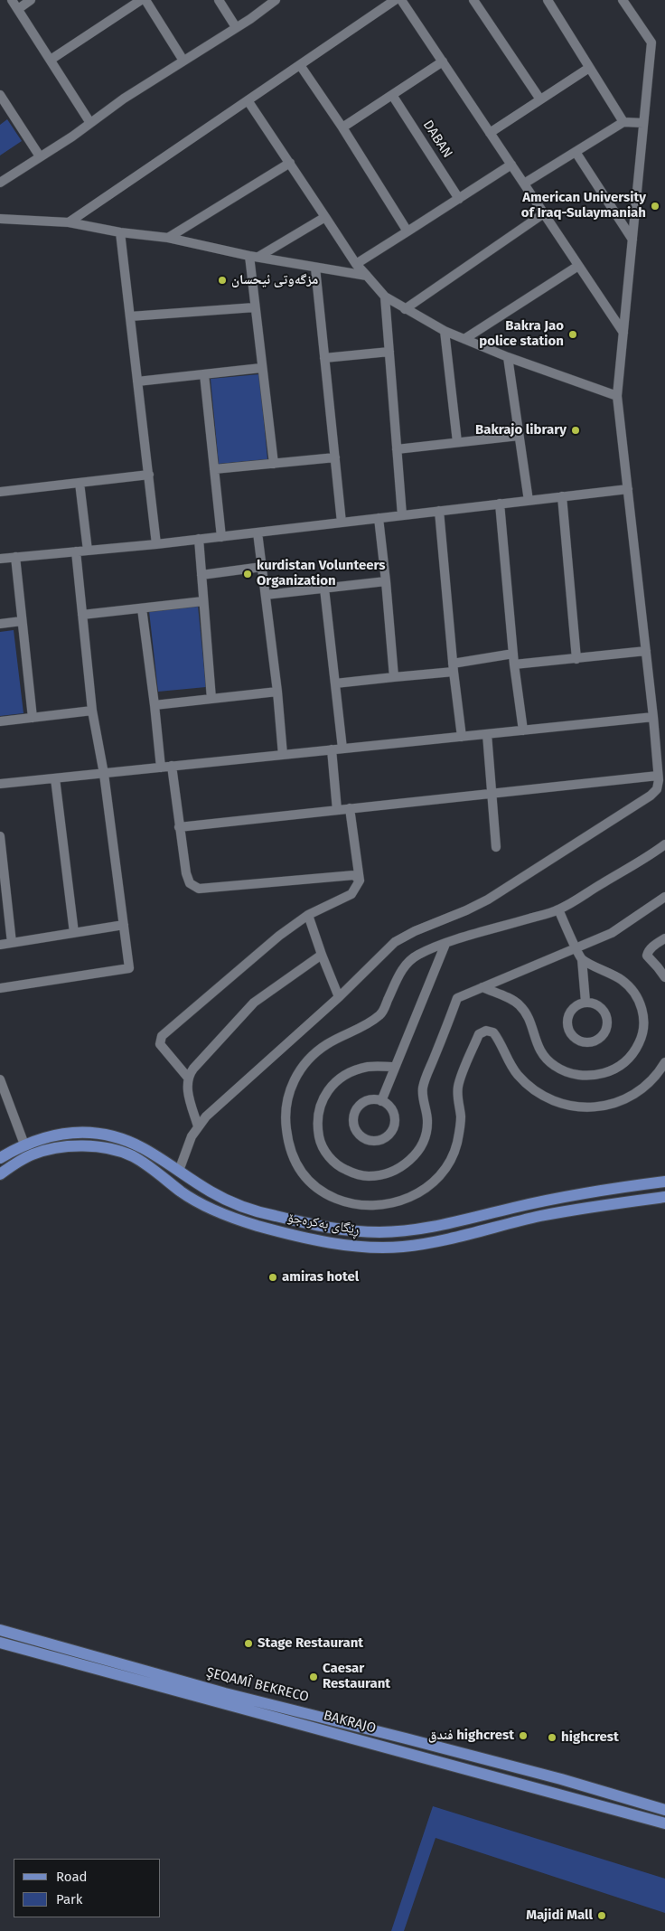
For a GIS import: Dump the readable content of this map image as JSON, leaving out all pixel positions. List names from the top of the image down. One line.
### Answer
{"streets":{"main road":["ڕێگای بەکرەجۆ","ŞEQAMÎ BEKRECO","BAKRAJO"],"street":["DABAN"]},"crossings":[["ŞEQAMÎ BEKRECO","BAKRAJO"]],"places":["American University of Iraq-Sulaymaniah","مزگەوتی ئیحسان","Bakra Jao police station","Bakrajo library","kurdistan Volunteers Organization","amiras hotel","Stage Restaurant","Caesar Restaurant","فندق highcrest","highcrest","Majidi Mall"],"legend":["Road","Park"]}
